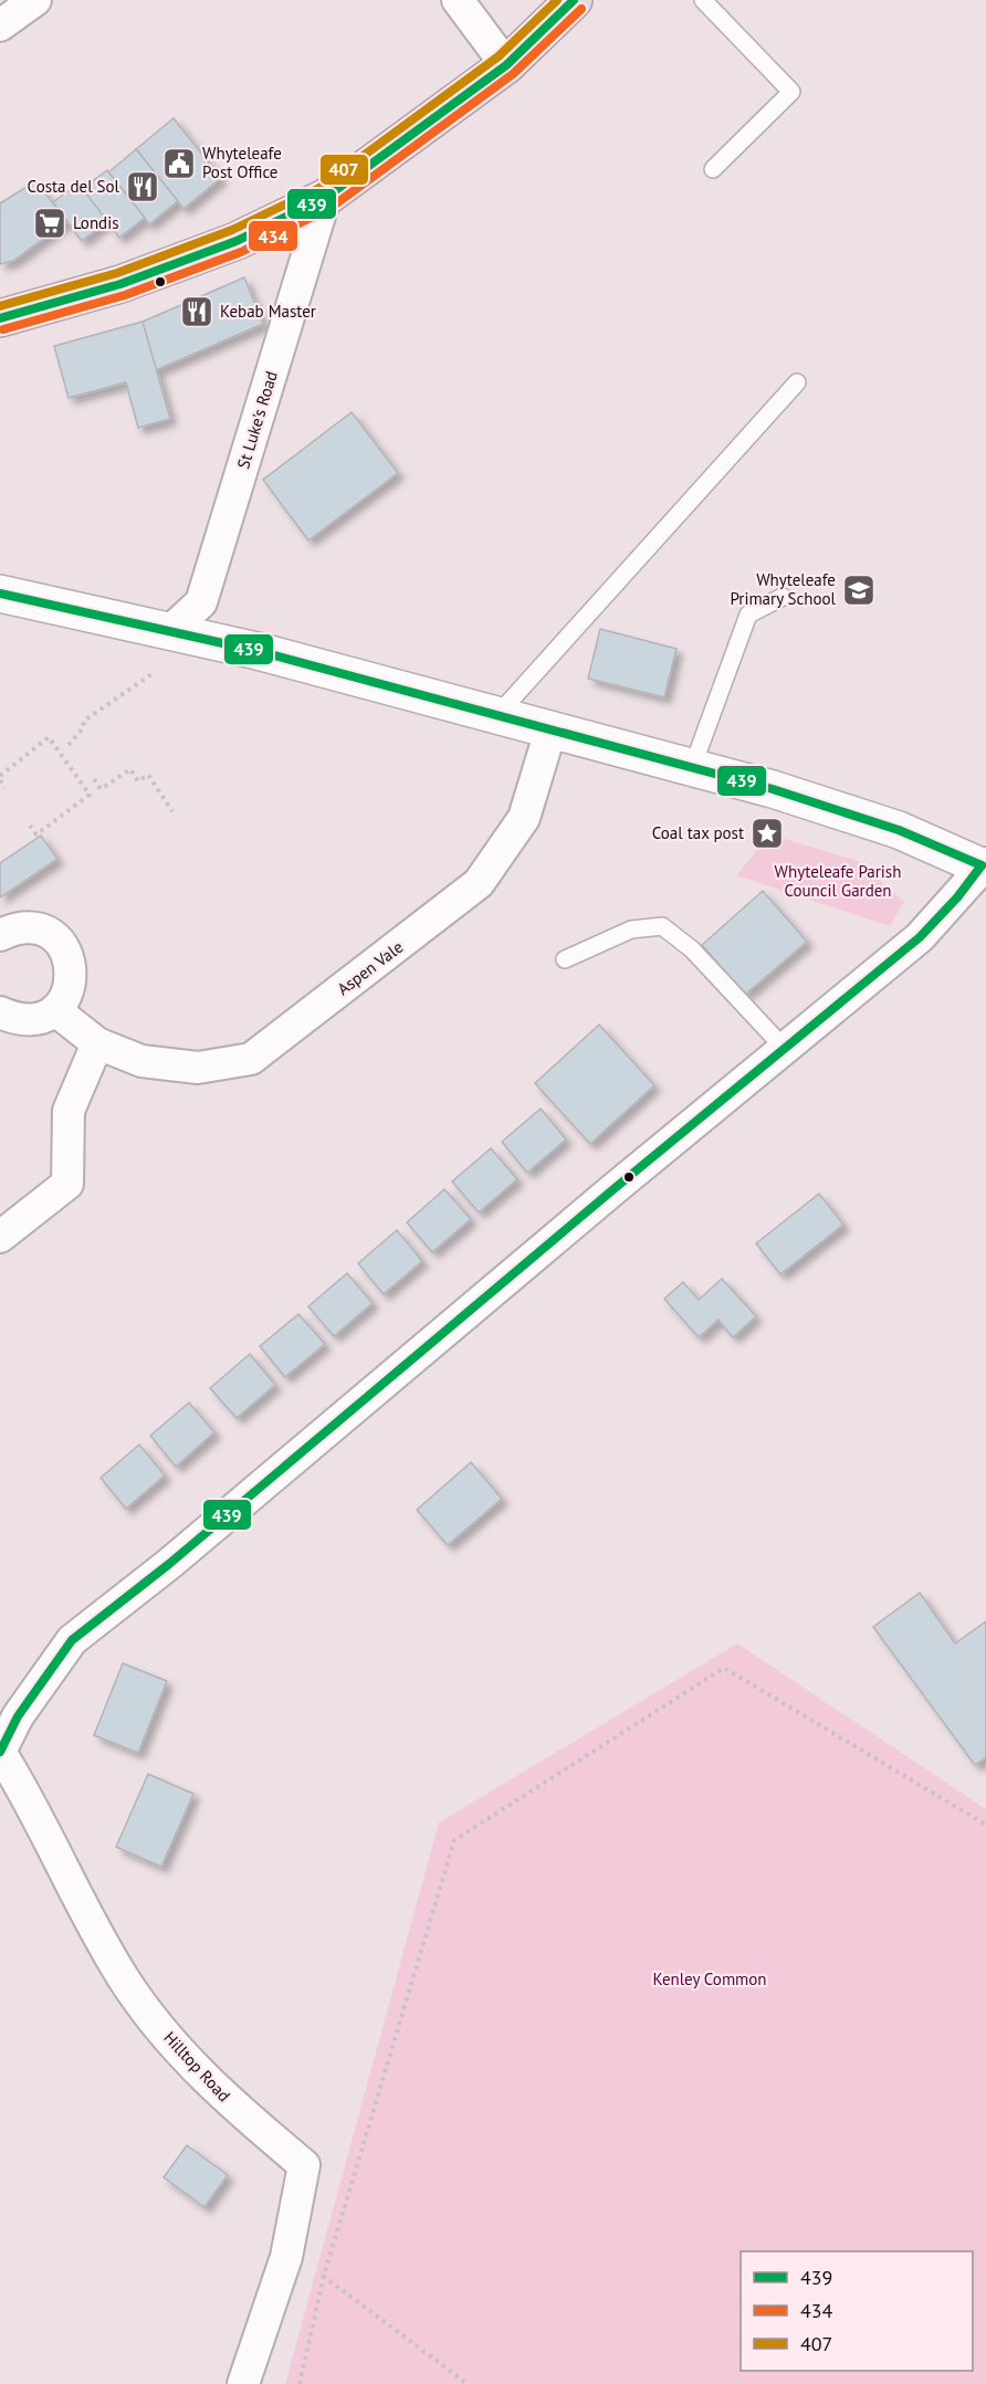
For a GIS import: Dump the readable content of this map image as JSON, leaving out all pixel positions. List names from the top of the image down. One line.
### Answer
{"streets":{"street":["St Luke's Road","Aspen Vale","Hilltop Road"]},"parks":["Whyteleafe Parish Council Garden","Kenley Common"],"places":{"public building":["Whyteleafe Post Office"],"restaurant":["Costa del Sol","Kebab Master"],"supermarket":["Londis"],"school or university":["Whyteleafe Primary School"],"place":["Coal tax post"]},"lines":["transit line 439","transit line 407","transit line 434"],"legend":["439","434","407"]}
